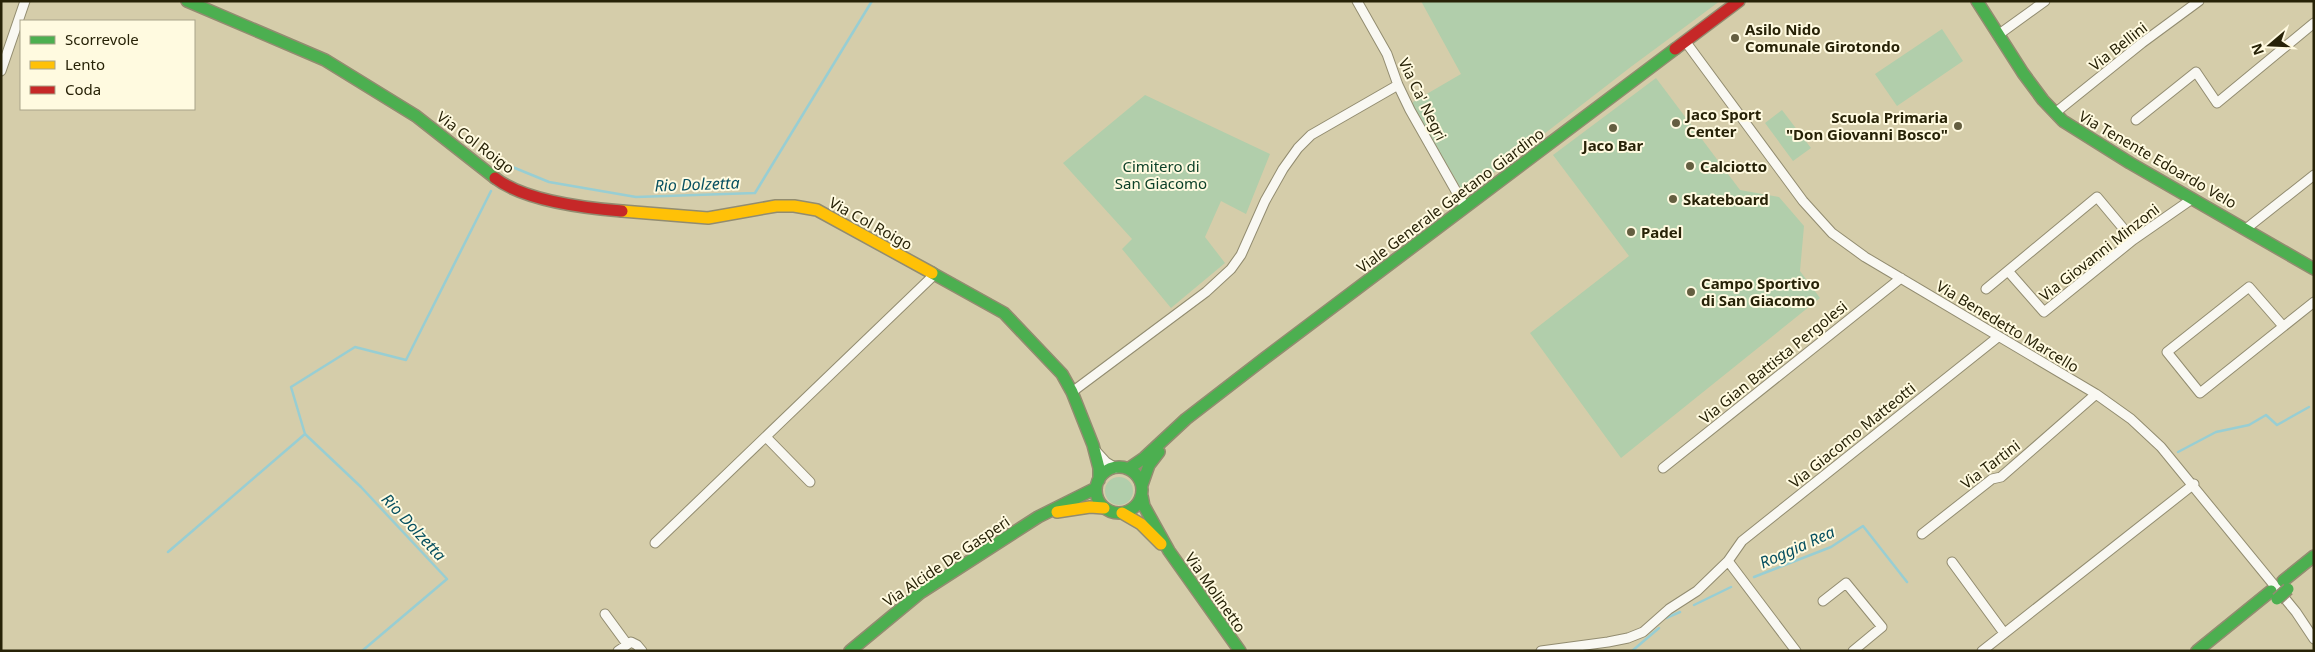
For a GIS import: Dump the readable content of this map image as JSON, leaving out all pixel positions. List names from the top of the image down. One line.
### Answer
{"streets":{"main road":["Via Col Roigo","Via Tenente Edoardo Velo","Viale Generale Gaetano Giardino","Via Alcide De Gasperi","Via Molinetto"],"street":["Via Bellini","Via Ca' Negri","Via Giovanni Minzoni","Via Benedetto Marcello","Via Gian Battista Pergolesi","Via Giacomo Matteotti","Via Tartini"]},"crossings":[["Via Bellini","Via Tenente Edoardo Velo"],["Via Ca' Negri","Viale Generale Gaetano Giardino"],["Via Col Roigo","Viale Generale Gaetano Giardino"],["Via Col Roigo","Via Alcide De Gasperi"],["Via Col Roigo","Via Molinetto"],["Via Tenente Edoardo Velo","Via Giovanni Minzoni"],["Viale Generale Gaetano Giardino","Via Benedetto Marcello"],["Viale Generale Gaetano Giardino","Via Alcide De Gasperi"],["Viale Generale Gaetano Giardino","Via Molinetto"],["Via Benedetto Marcello","Via Gian Battista Pergolesi"],["Via Benedetto Marcello","Via Giacomo Matteotti"],["Via Benedetto Marcello","Via Tartini"],["Via Alcide De Gasperi","Via Molinetto"]],"water":["Rio Dolzetta","Roggia Rea"],"parks":["Cimitero di San Giacomo"],"places":["Asilo Nido Comunale Girotondo","Jaco Sport Center","Scuola Primaria \"Don Giovanni Bosco\"","Jaco Bar","Calciotto","Skateboard","Padel","Campo Sportivo di San Giacomo"],"legend":["Scorrevole","Lento","Coda"],"north":"left"}
